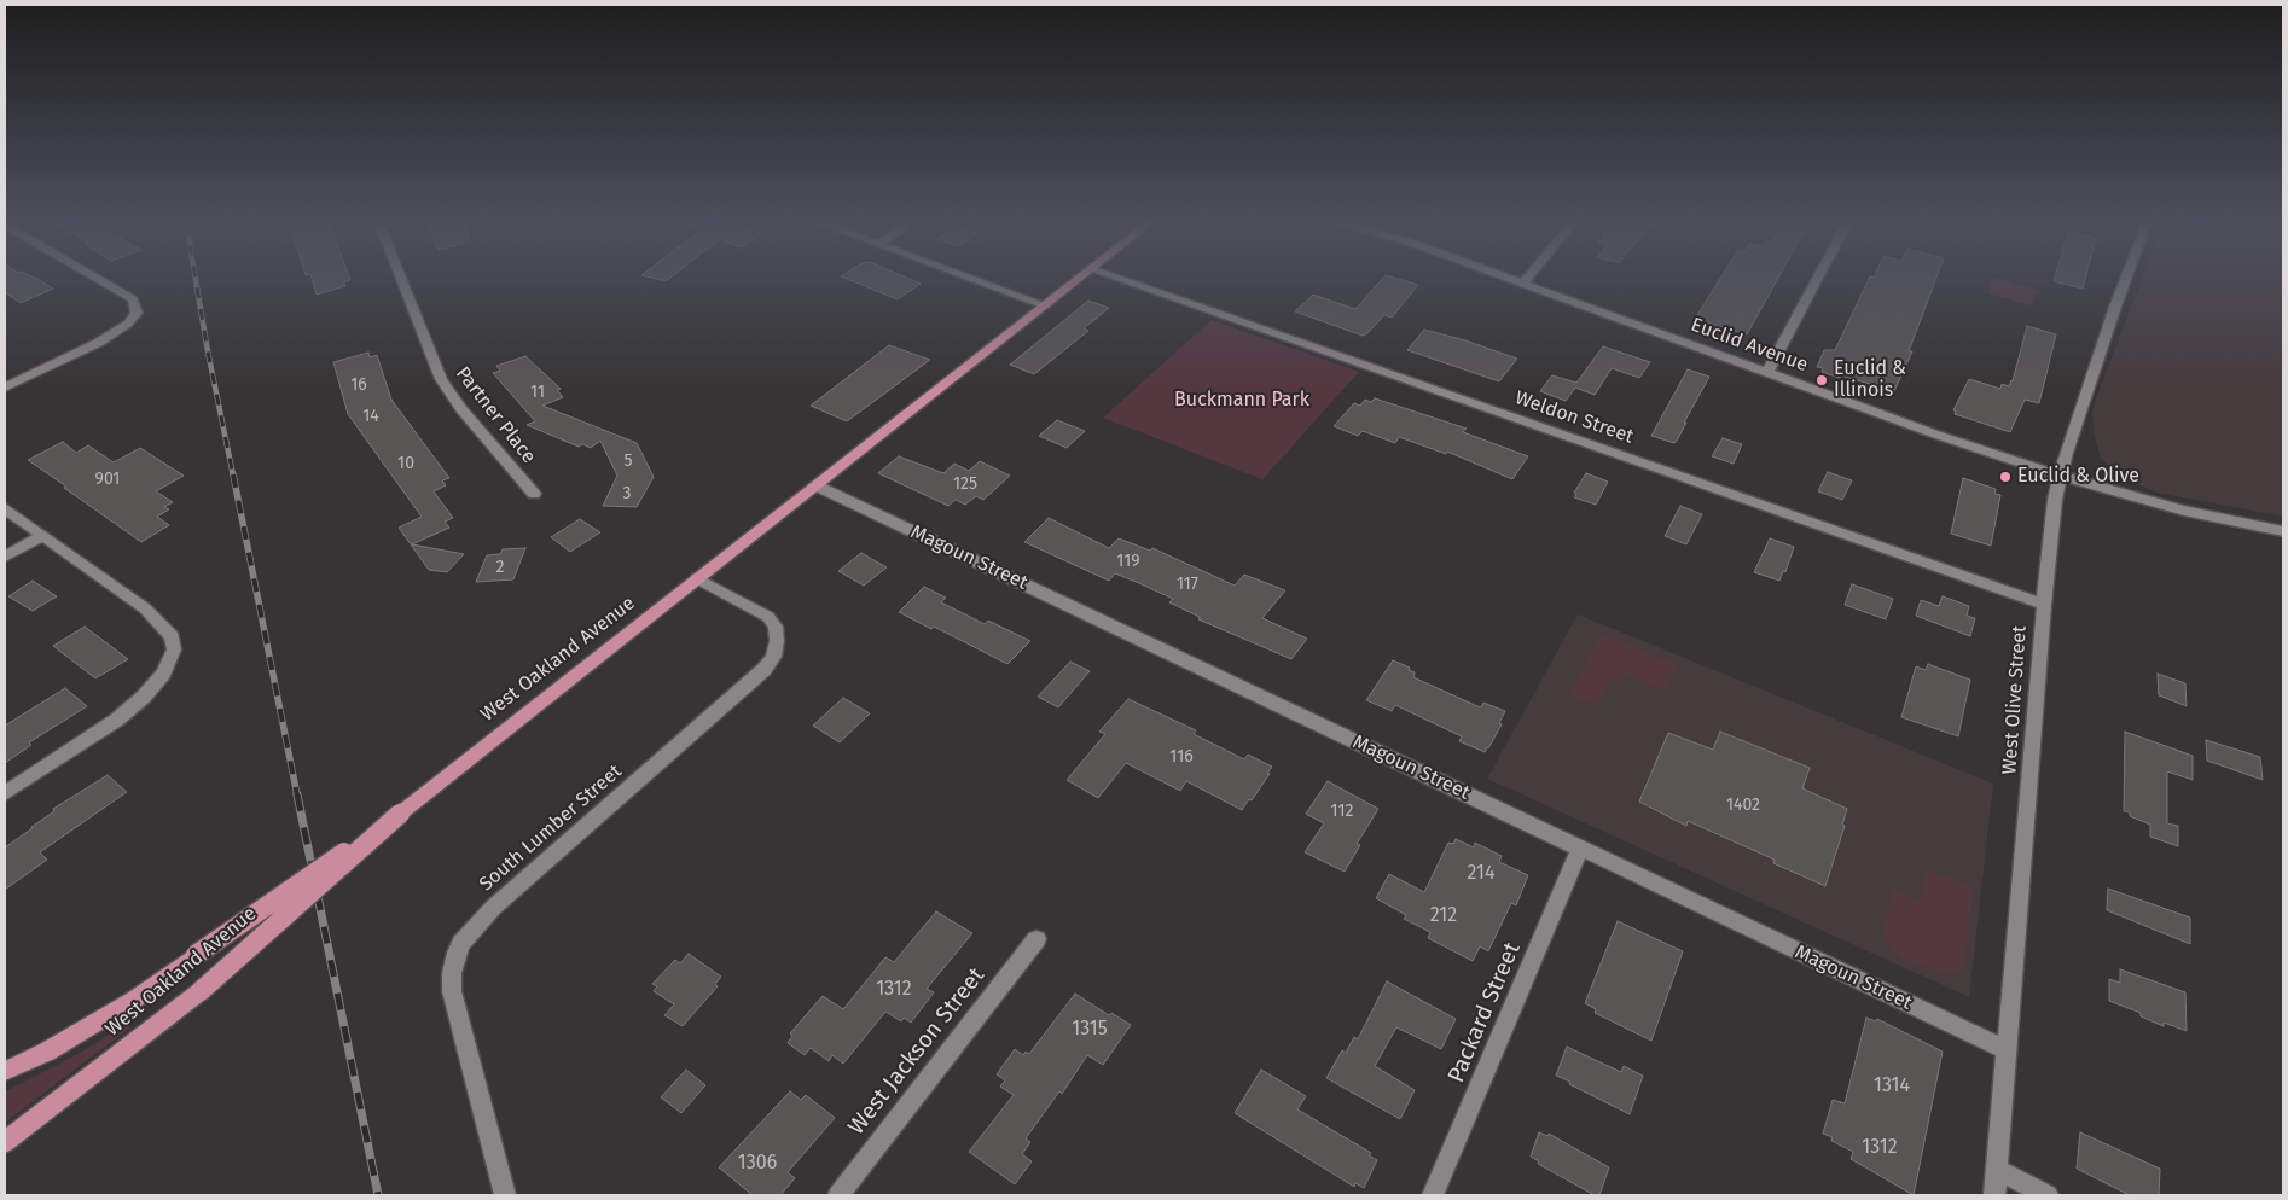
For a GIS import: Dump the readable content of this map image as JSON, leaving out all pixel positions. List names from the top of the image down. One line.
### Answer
{"streets":{"main road":["West Oakland Avenue"],"street":["Euclid Avenue","Partner Place","Weldon Street","Magoun Street","West Olive Street","South Lumber Street","Packard Street","West Jackson Street"]},"crossings":[["Euclid Avenue","West Olive Street"],["Weldon Street","West Olive Street"],["Magoun Street","West Oakland Avenue"],["Magoun Street","West Olive Street"],["Magoun Street","Packard Street"],["West Oakland Avenue","South Lumber Street"]],"parks":["Buckmann Park"],"places":["Euclid & Illinois","Euclid & Olive"],"house_numbers":["16","11","14","5","10","901","125","3","119","2","117","116","1402","112","214","212","1312","1315","1314","1312","1306"]}
